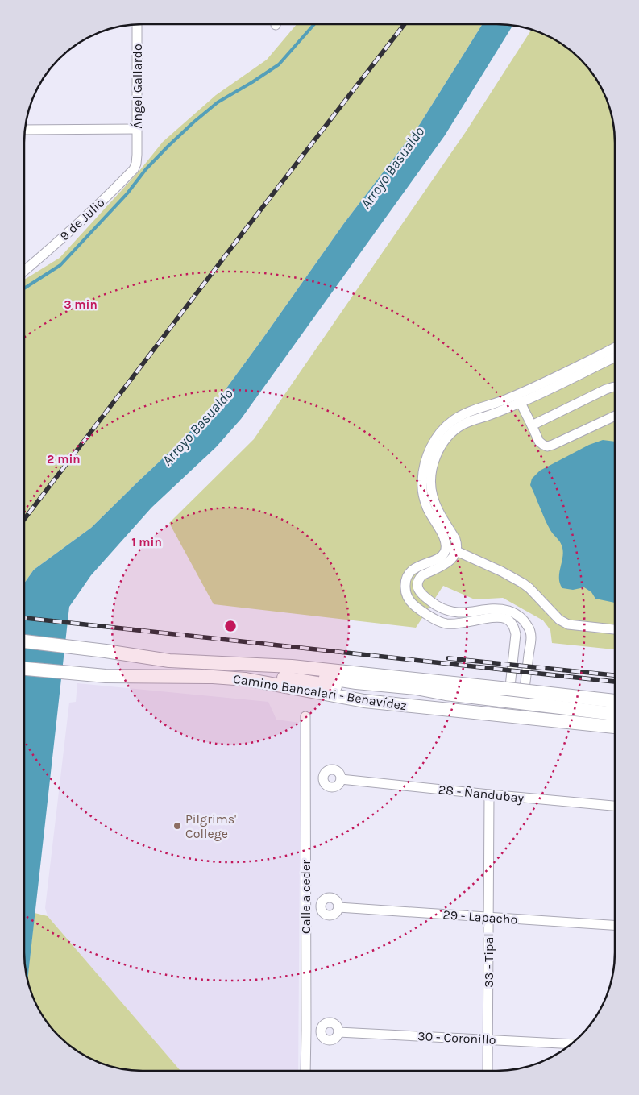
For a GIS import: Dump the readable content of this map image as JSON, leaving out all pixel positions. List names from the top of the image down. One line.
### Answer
{"streets":{"main road":["Camino Bancalari - Benavídez"],"street":["Ángel Gallardo","9 de Julio","28 - Ñandubay","Calle a ceder","29 - Lapacho","33 - Tipal","30 - Coronillo"]},"crossings":[["Ángel Gallardo","9 de Julio"],["28 - Ñandubay","33 - Tipal"],["29 - Lapacho","33 - Tipal"],["33 - Tipal","30 - Coronillo"]],"water":["Arroyo Basualdo"],"places":["Pilgrims' College"],"rings":["3 min","2 min","1 min"]}
